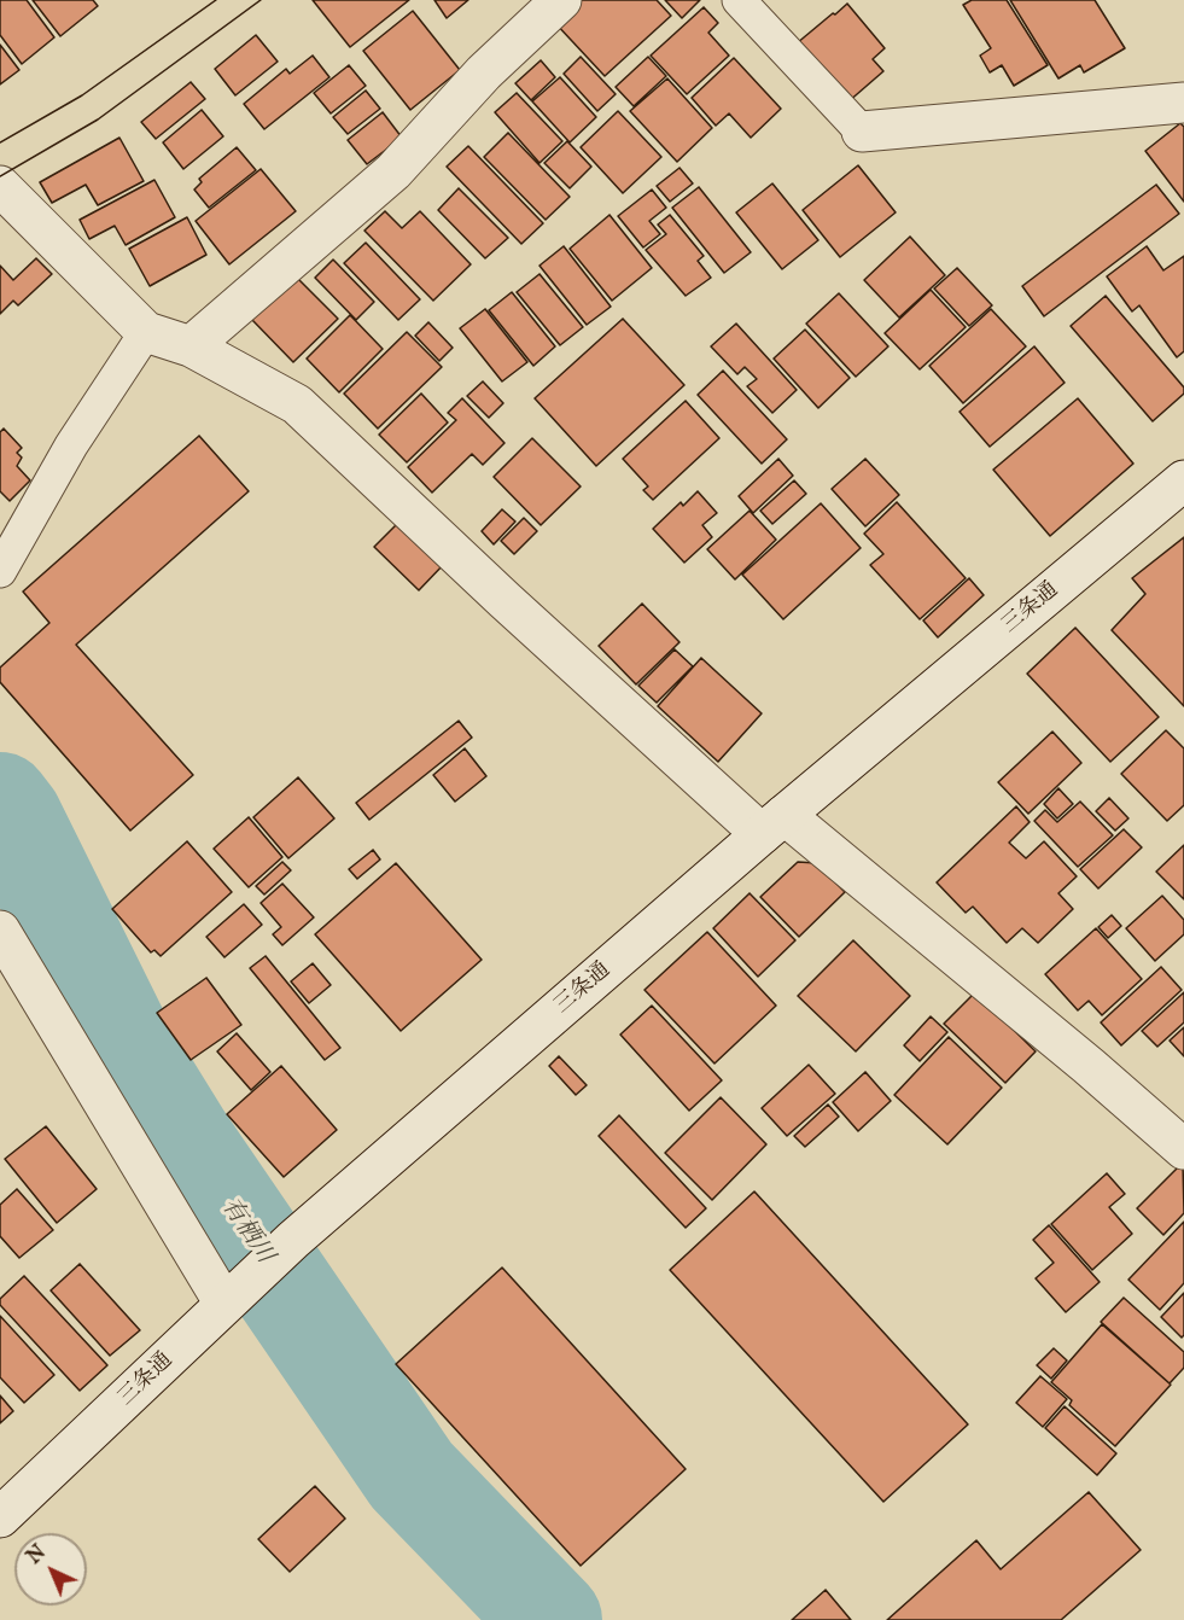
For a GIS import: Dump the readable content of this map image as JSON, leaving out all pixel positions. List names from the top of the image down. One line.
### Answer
{"streets":{"street":["三条通"]},"water":["有栖川"],"north":"top left"}
